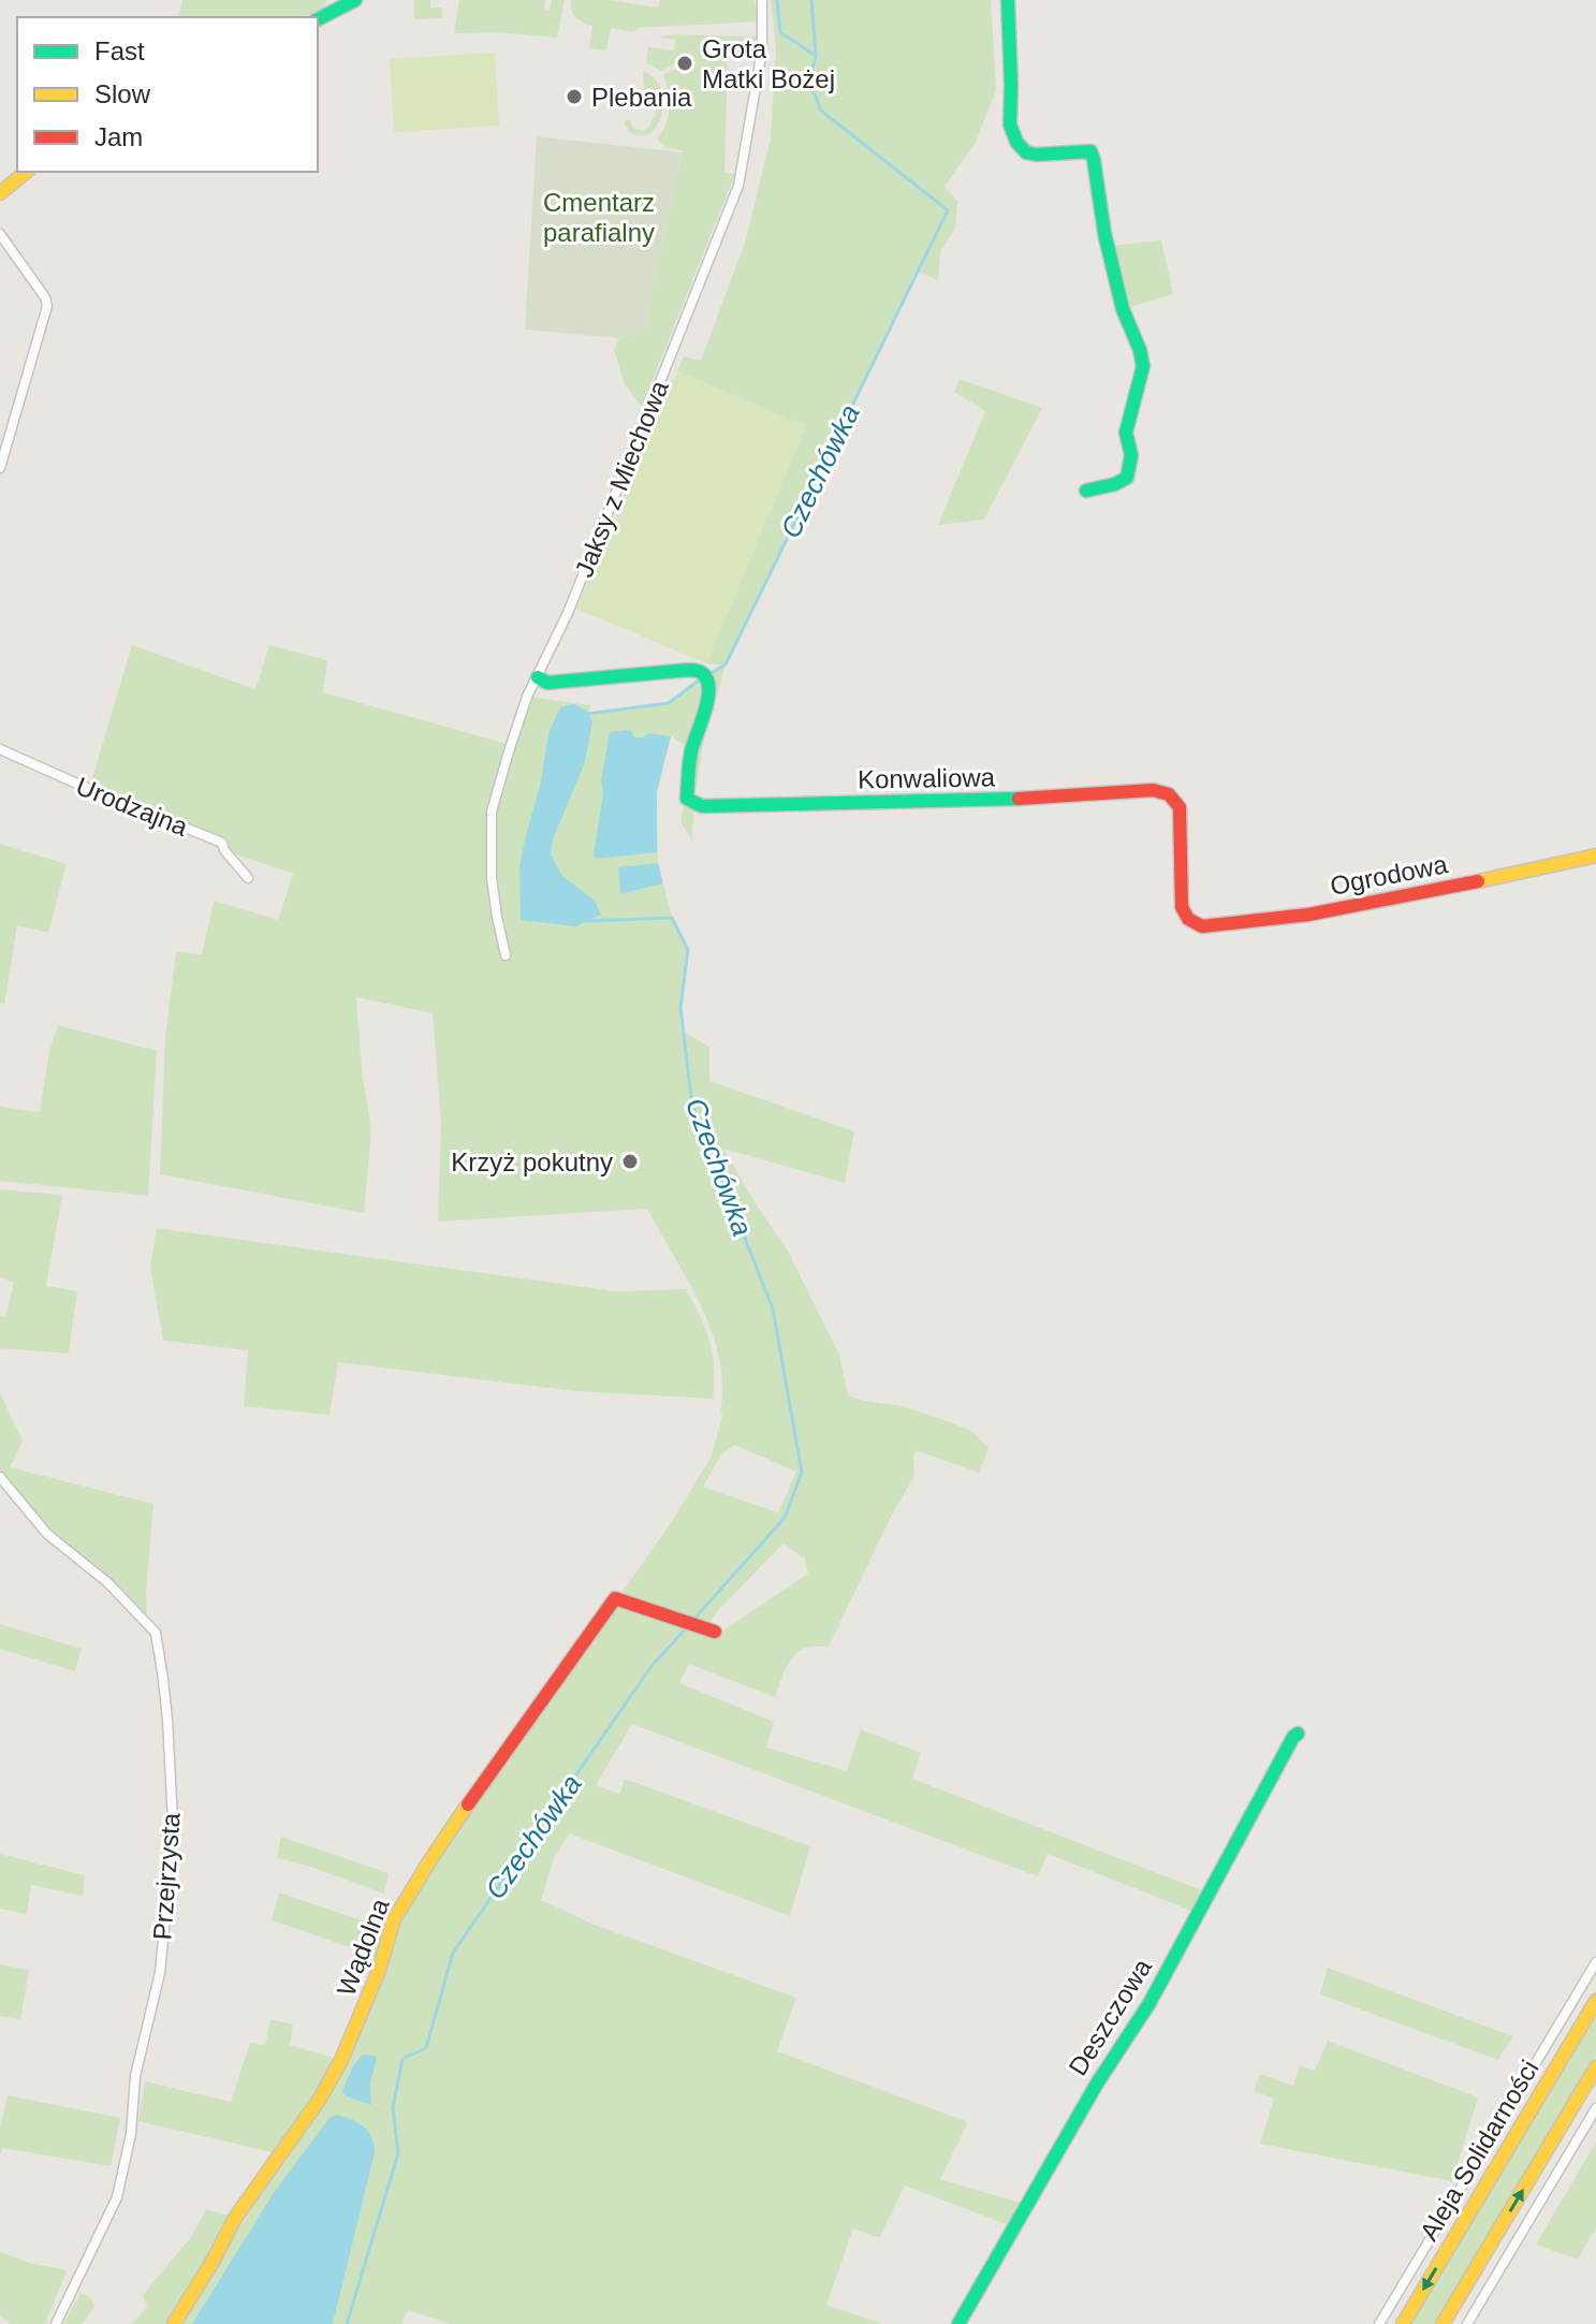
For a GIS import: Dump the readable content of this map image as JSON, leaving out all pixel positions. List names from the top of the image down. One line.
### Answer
{"streets":{"street":["Jaksy z Miechowa","Konwaliowa","Urodzajna","Ogrodowa","Przejrzysta","Wądolna","Deszczowa","Aleja Solidarności"]},"crossings":[["Jaksy z Miechowa","Konwaliowa"],["Konwaliowa","Ogrodowa"]],"water":["Czechówka"],"parks":["Cmentarz parafialny"],"places":["Grota Matki Bożej","Plebania","Krzyż pokutny"],"legend":["Fast","Slow","Jam"]}
